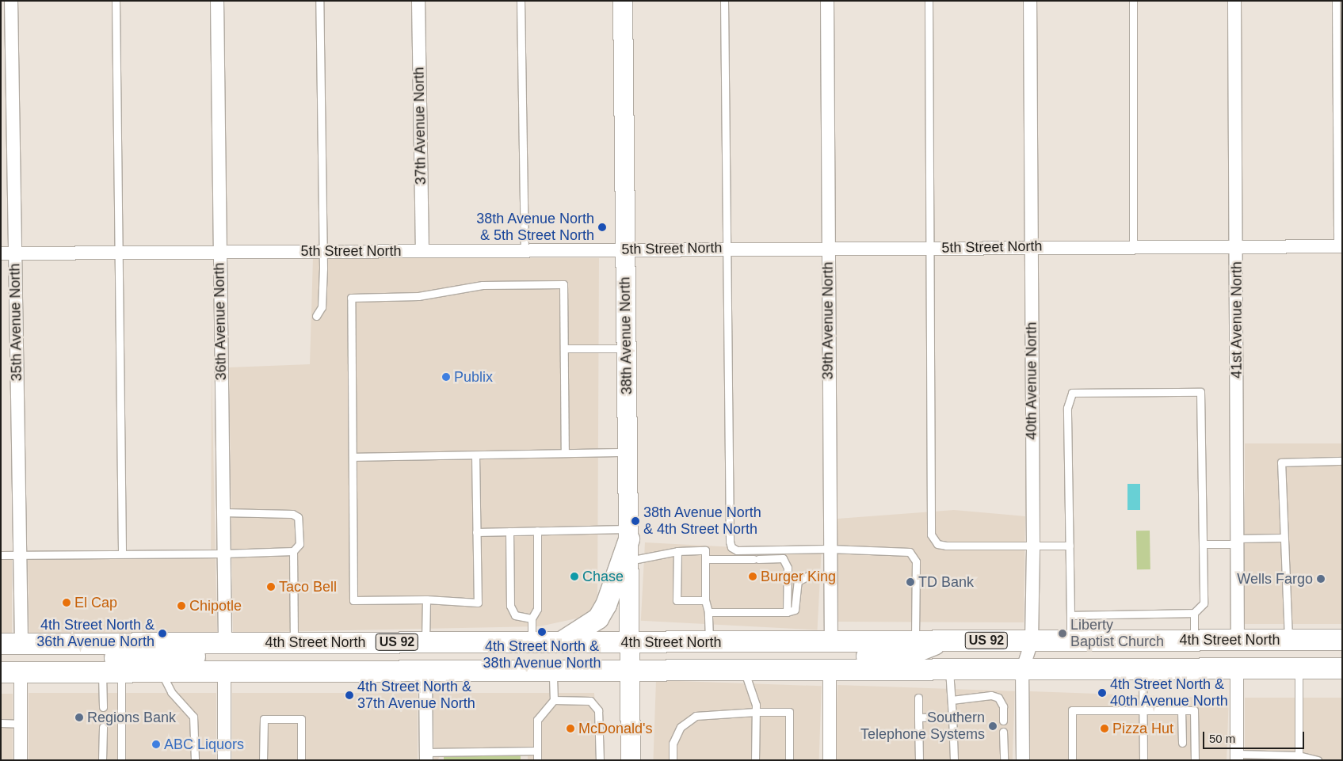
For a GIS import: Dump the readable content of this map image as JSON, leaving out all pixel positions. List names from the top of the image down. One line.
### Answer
{"streets":{"main road":["38th Avenue North","4th Street North","US 92"],"street":["37th Avenue North","5th Street North","41st Avenue North","39th Avenue North","36th Avenue North","35th Avenue North","40th Avenue North"]},"crossings":[["37th Avenue North","5th Street North"],["5th Street North","41st Avenue North"],["5th Street North","39th Avenue North"],["5th Street North","36th Avenue North"],["5th Street North","35th Avenue North"],["5th Street North","38th Avenue North"],["5th Street North","40th Avenue North"],["41st Avenue North","4th Street North"],["39th Avenue North","4th Street North"],["36th Avenue North","4th Street North"],["35th Avenue North","4th Street North"],["38th Avenue North","4th Street North"],["40th Avenue North","4th Street North"]],"places":["38th Avenue North & 5th Street North","Publix","38th Avenue North & 4th Street North","Chase","Burger King","Wells Fargo","TD Bank","Taco Bell","El Cap","Chipotle","4th Street North & 38th Avenue North","4th Street North & 36th Avenue North","Liberty Baptist Church","4th Street North & 40th Avenue North","4th Street North & 37th Avenue North","Regions Bank","Southern Telephone Systems","McDonald's","Pizza Hut","ABC Liquors"],"scale_bar":"50 m"}
